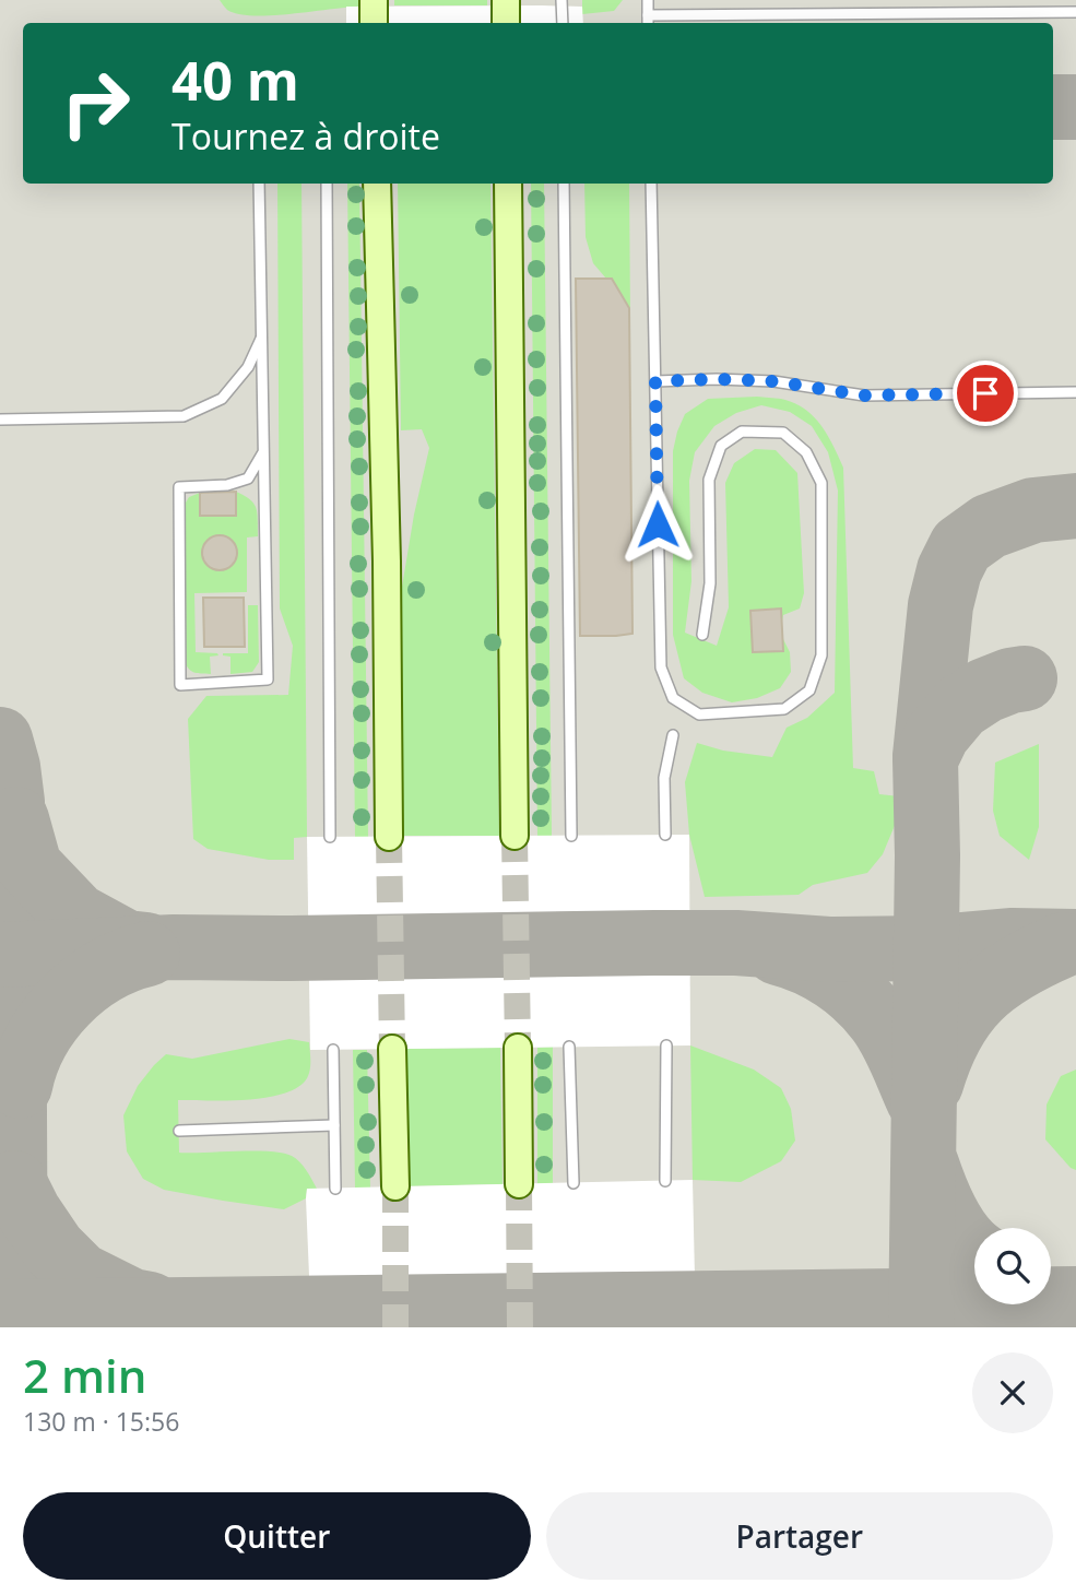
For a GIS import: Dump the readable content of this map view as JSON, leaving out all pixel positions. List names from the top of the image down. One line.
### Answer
{"page":{"turn":["40 m","Tournez à droite"],"heading":["2 min","130 m · 15:56"],"buttons":["Quitter","Partager"]}}
